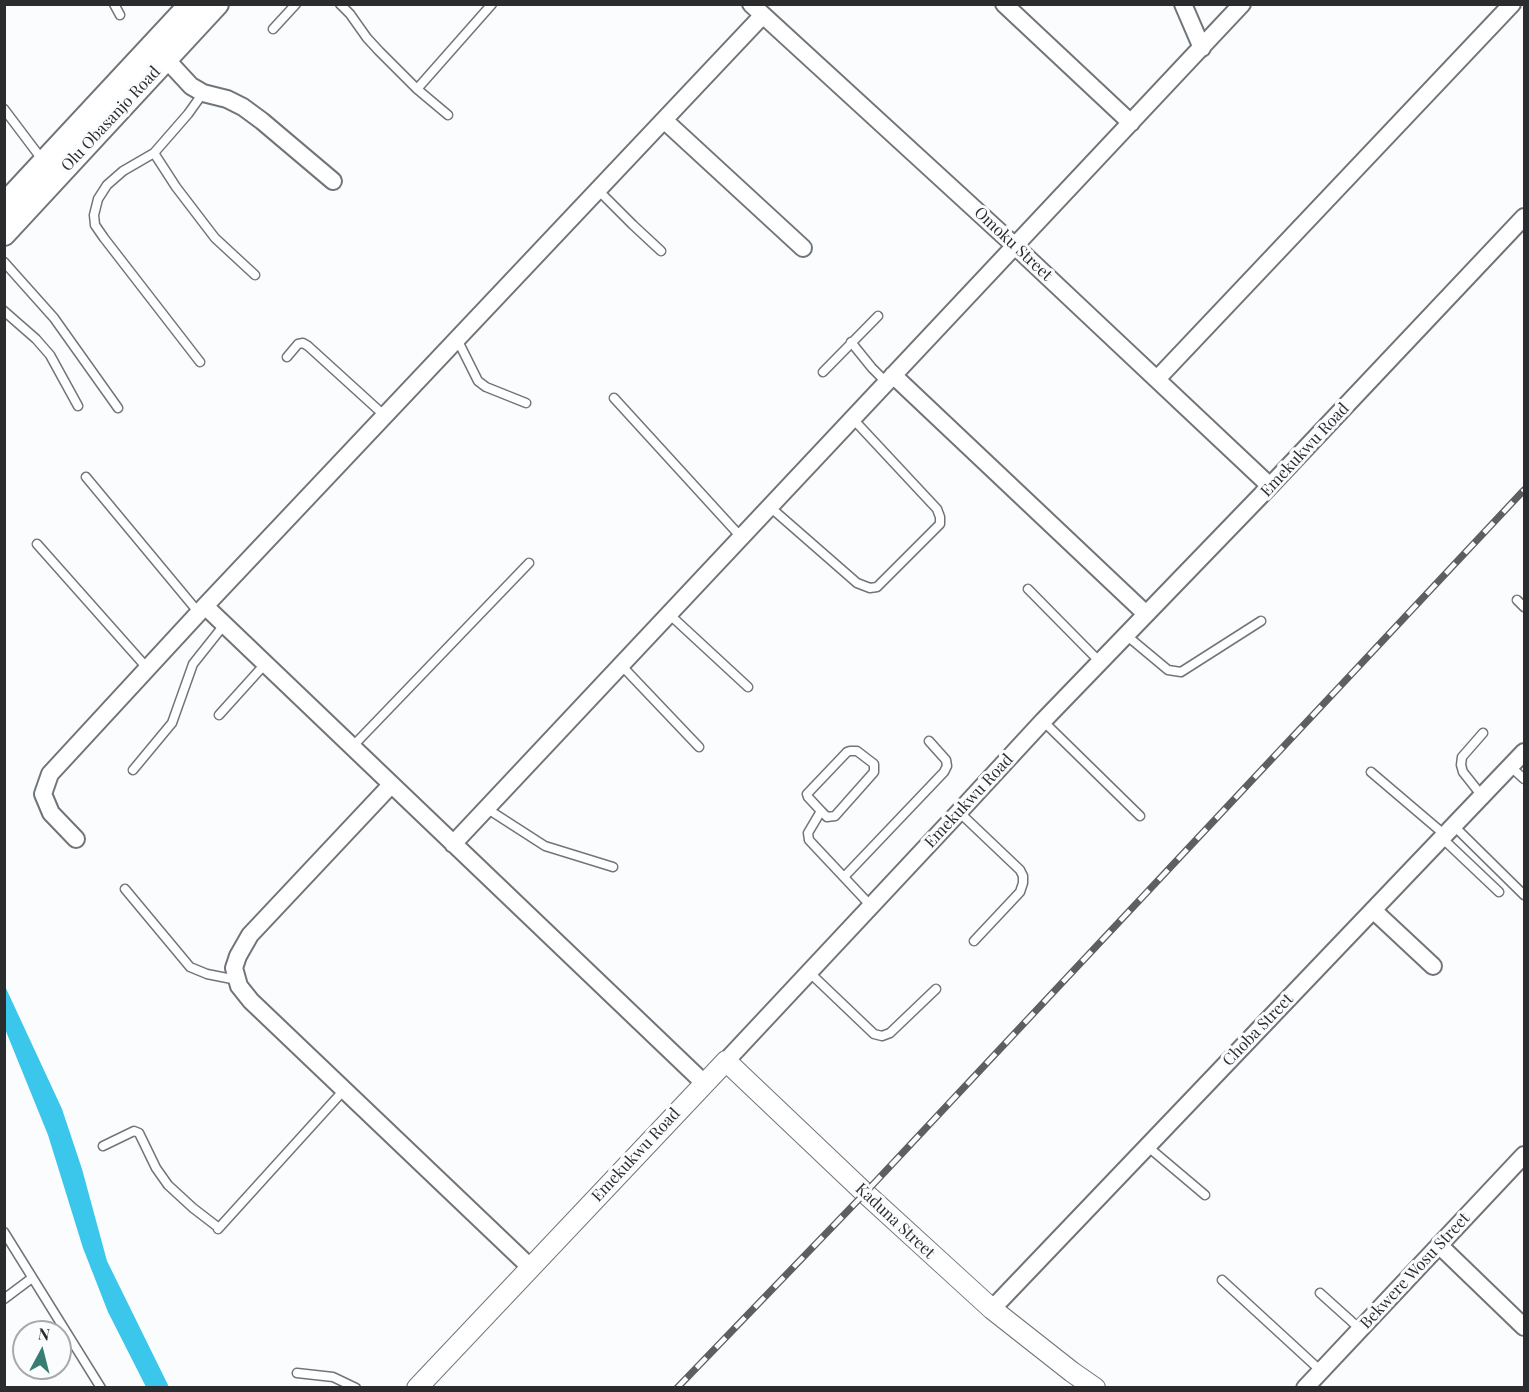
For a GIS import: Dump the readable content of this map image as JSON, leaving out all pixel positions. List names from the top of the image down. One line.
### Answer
{"streets":{"main road":["Olu Obasanjo Road"],"street":["Omoku Street","Emekukwu Road","Choba Street","Kaduna Street","Bekwere Wosu Street"]},"crossings":[["Omoku Street","Emekukwu Road"],["Emekukwu Road","Kaduna Street"],["Choba Street","Kaduna Street"]],"north":"top"}
